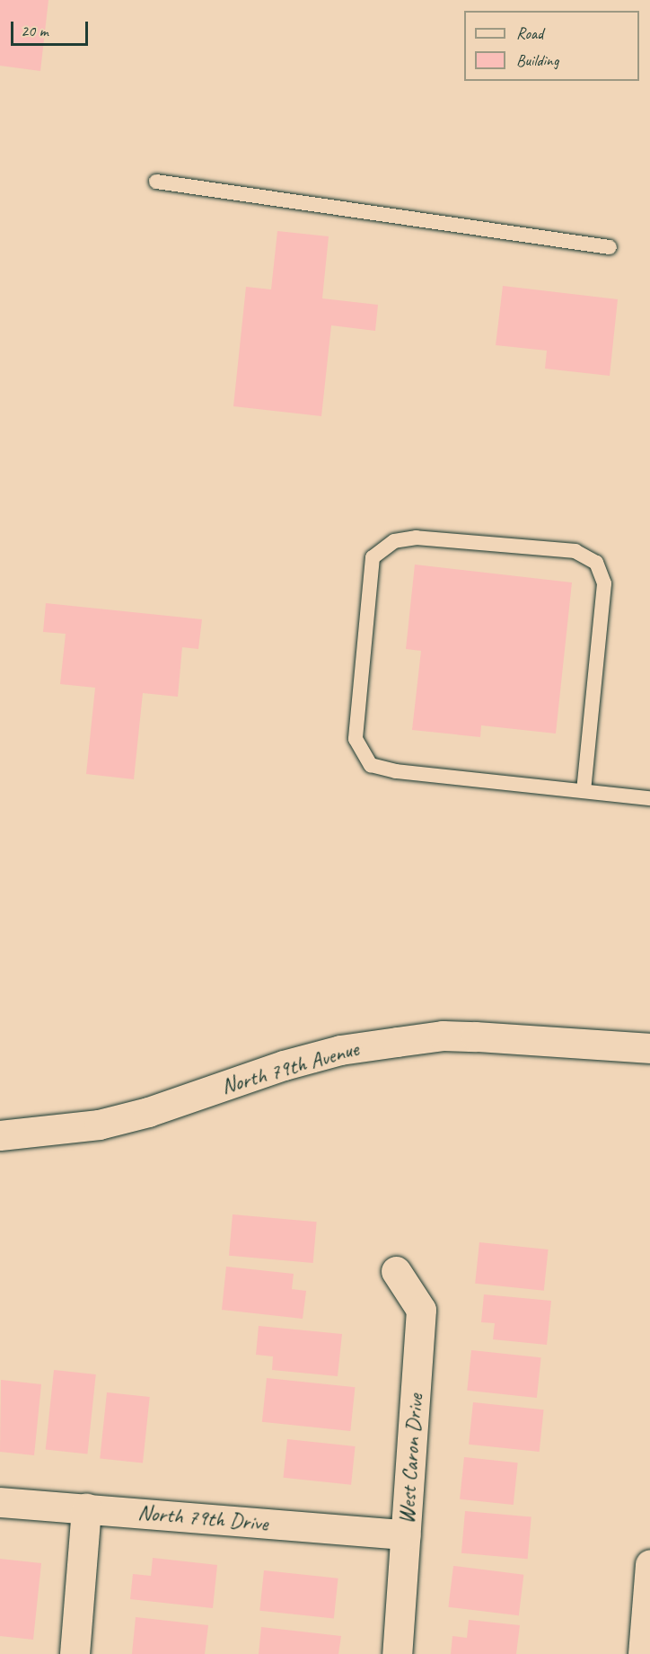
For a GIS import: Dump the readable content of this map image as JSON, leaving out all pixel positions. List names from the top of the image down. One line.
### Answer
{"streets":{"street":["North 79th Avenue","West Caron Drive","North 79th Drive"]},"crossings":[["West Caron Drive","North 79th Drive"]],"legend":["Road","Building"],"scale_bar":"20 m"}
